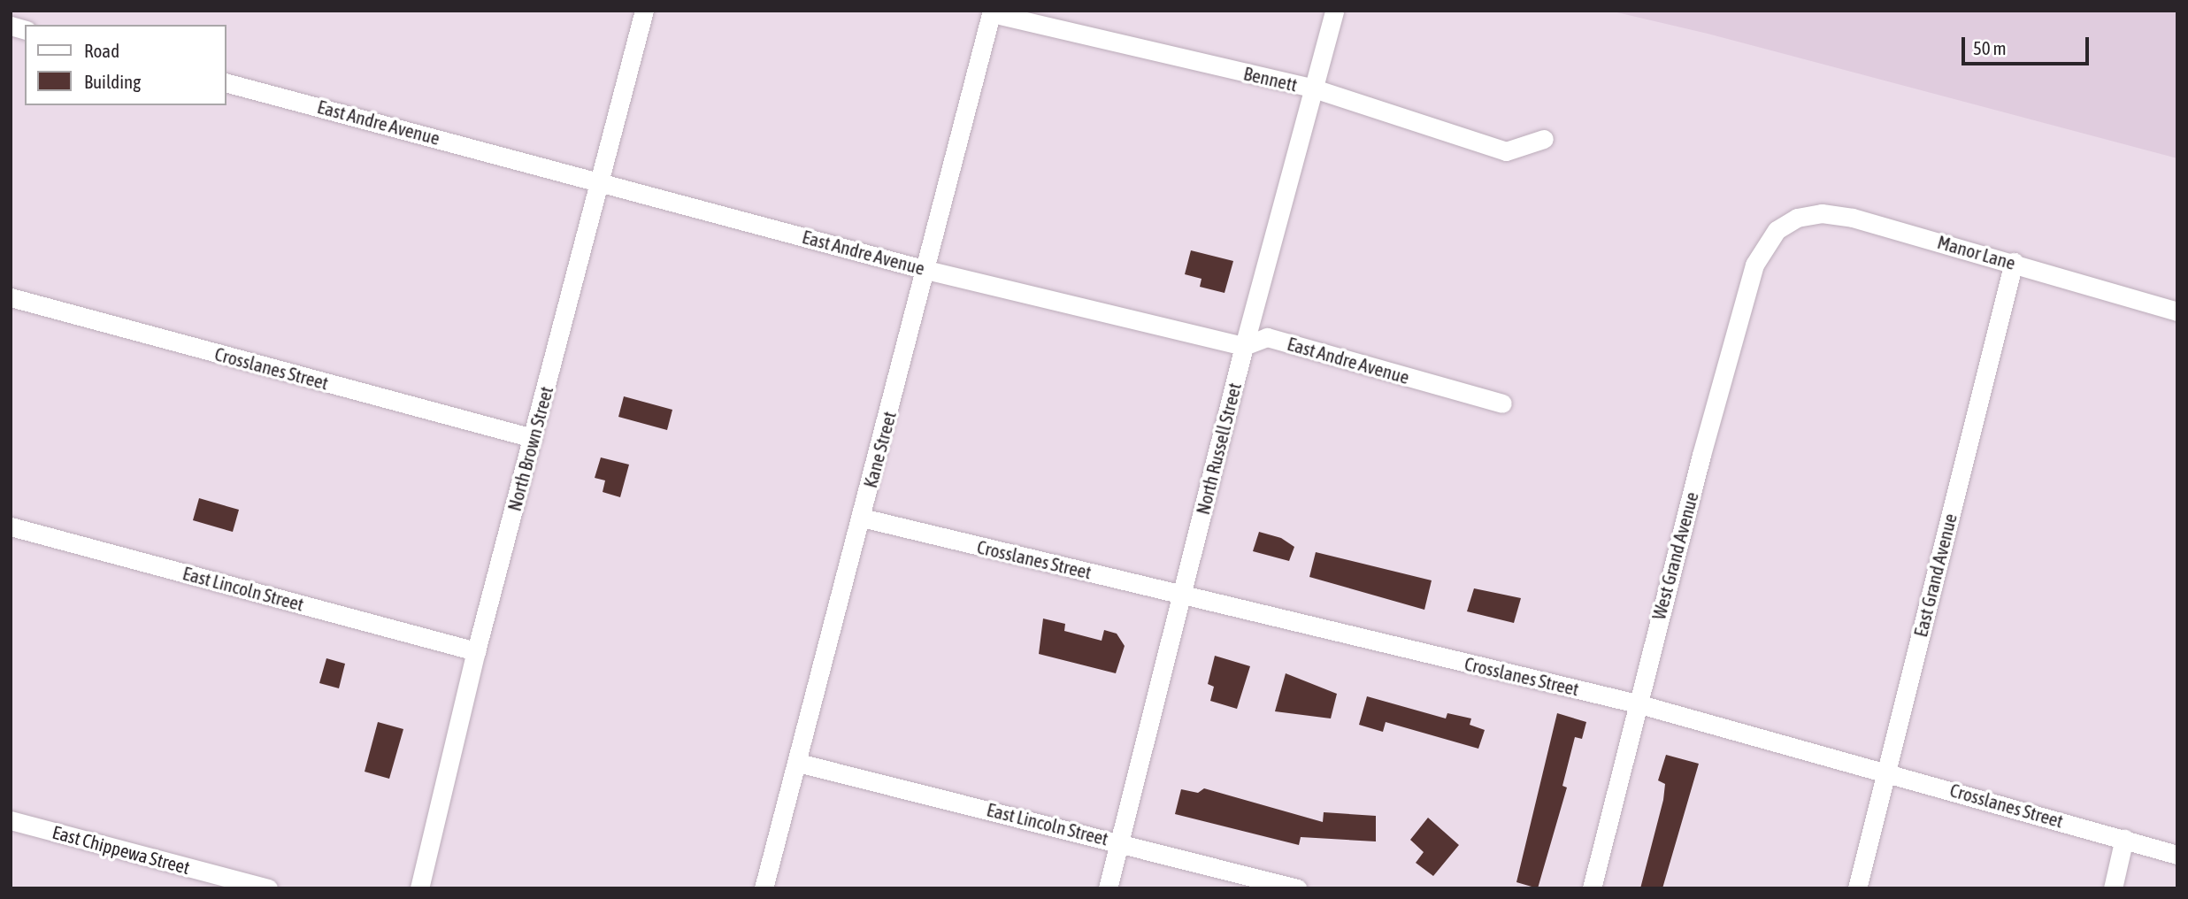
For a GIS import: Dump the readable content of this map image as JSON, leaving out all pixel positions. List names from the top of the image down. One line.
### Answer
{"streets":{"street":["Bennett","East Andre Avenue","Manor Lane","Crosslanes Street","North Brown Street","North Russell Street","Kane Street","West Grand Avenue","East Grand Avenue","East Lincoln Street","East Chippewa Street"]},"crossings":[["Bennett","North Russell Street"],["Bennett","Kane Street"],["East Andre Avenue","North Brown Street"],["East Andre Avenue","North Russell Street"],["East Andre Avenue","Kane Street"],["Manor Lane","West Grand Avenue"],["Manor Lane","East Grand Avenue"],["Crosslanes Street","North Brown Street"],["Crosslanes Street","North Russell Street"],["Crosslanes Street","Kane Street"],["Crosslanes Street","West Grand Avenue"],["Crosslanes Street","East Grand Avenue"],["North Brown Street","East Lincoln Street"],["North Russell Street","East Lincoln Street"],["Kane Street","East Lincoln Street"]],"legend":["Road","Building"],"scale_bar":"50 m"}
